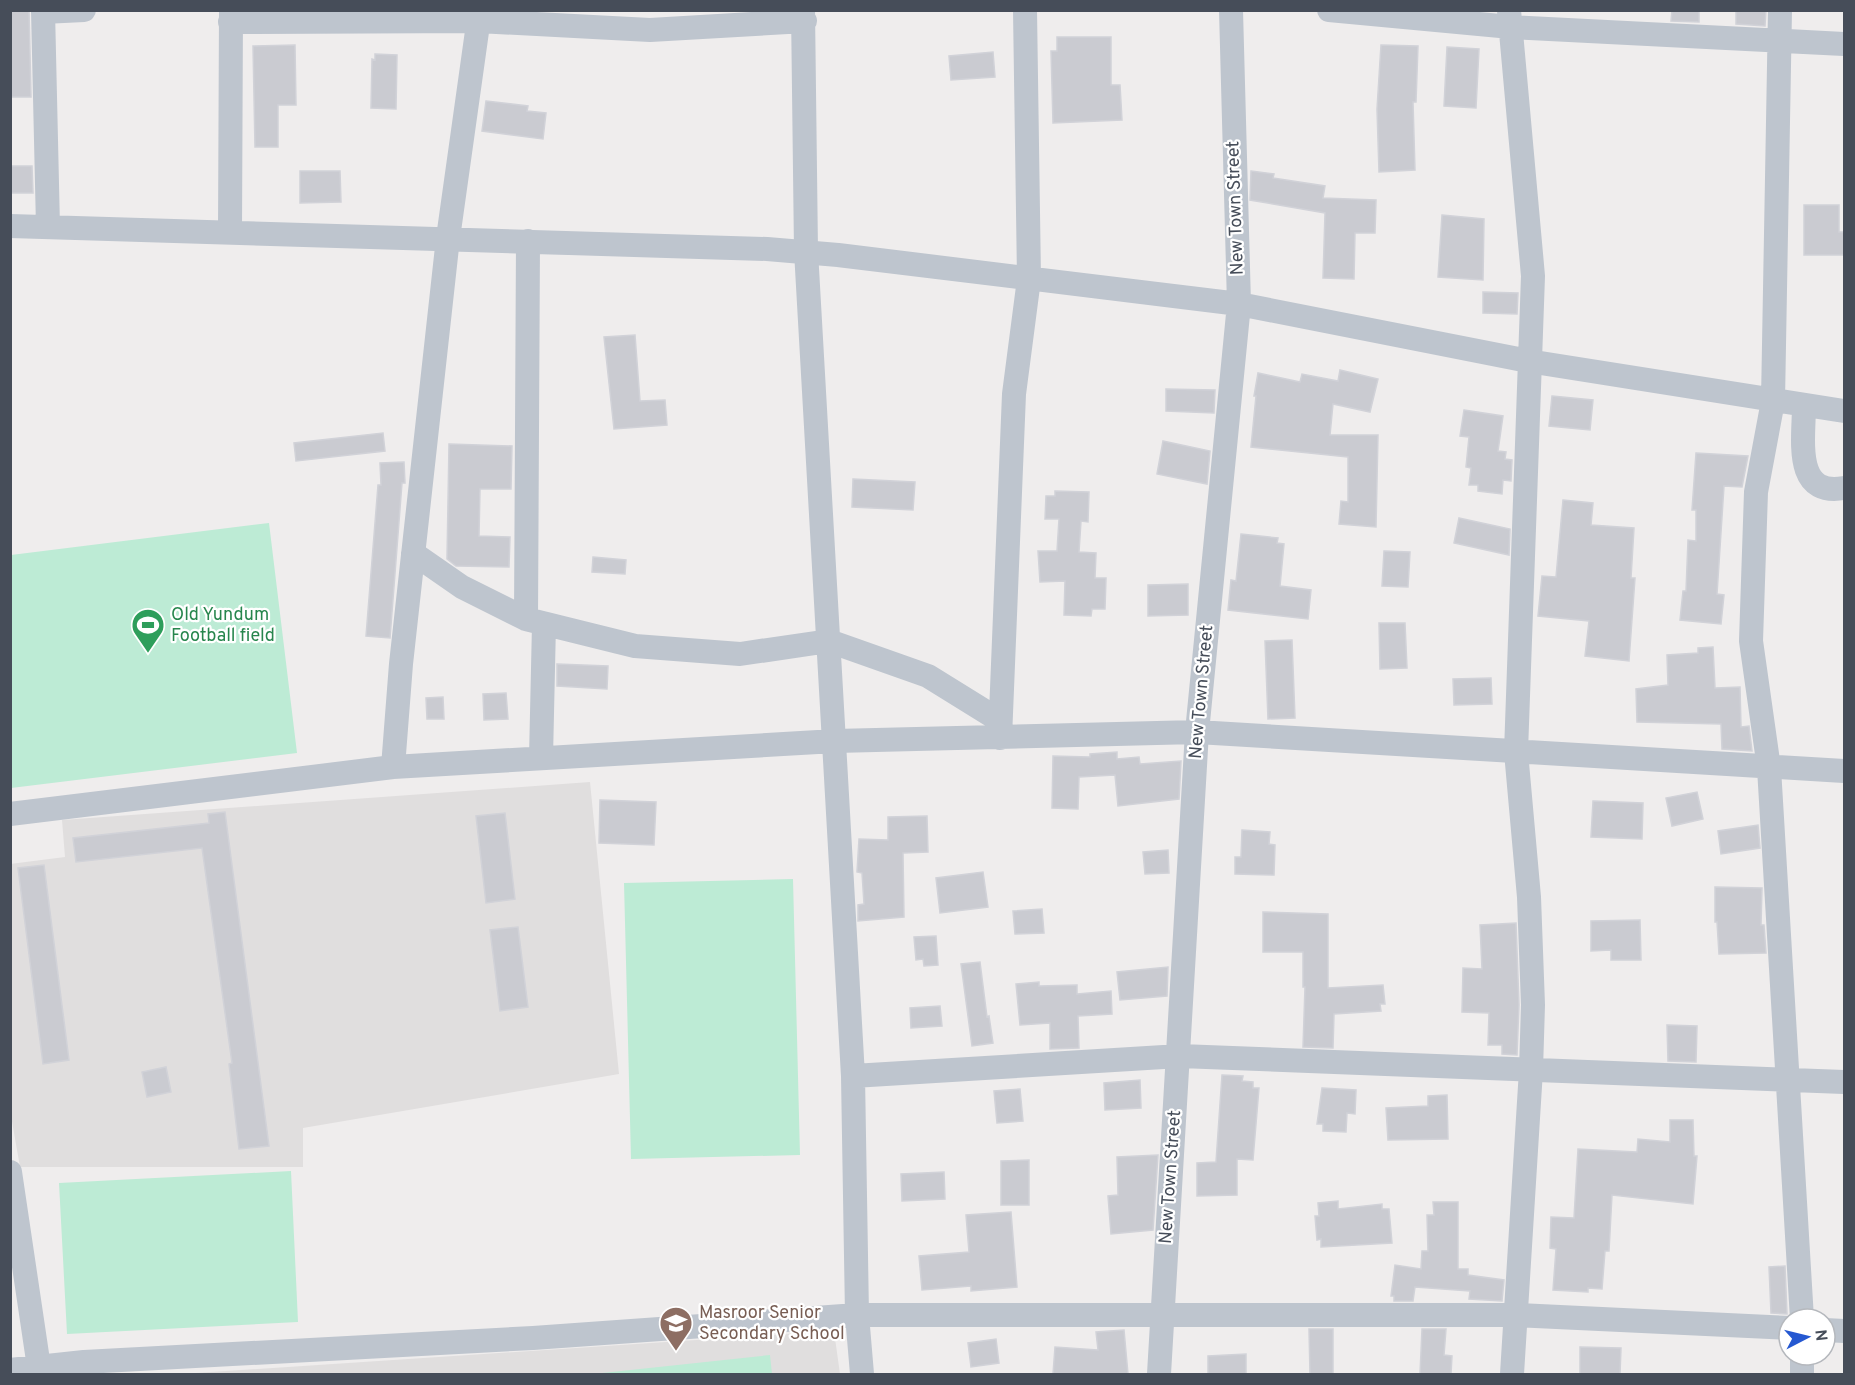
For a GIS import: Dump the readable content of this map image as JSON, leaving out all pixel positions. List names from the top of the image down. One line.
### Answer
{"streets":{"street":["New Town Street"]},"places":{"sports":["Old Yundum Football field"],"school or university":["Masroor Senior Secondary School"]},"north":"right"}
